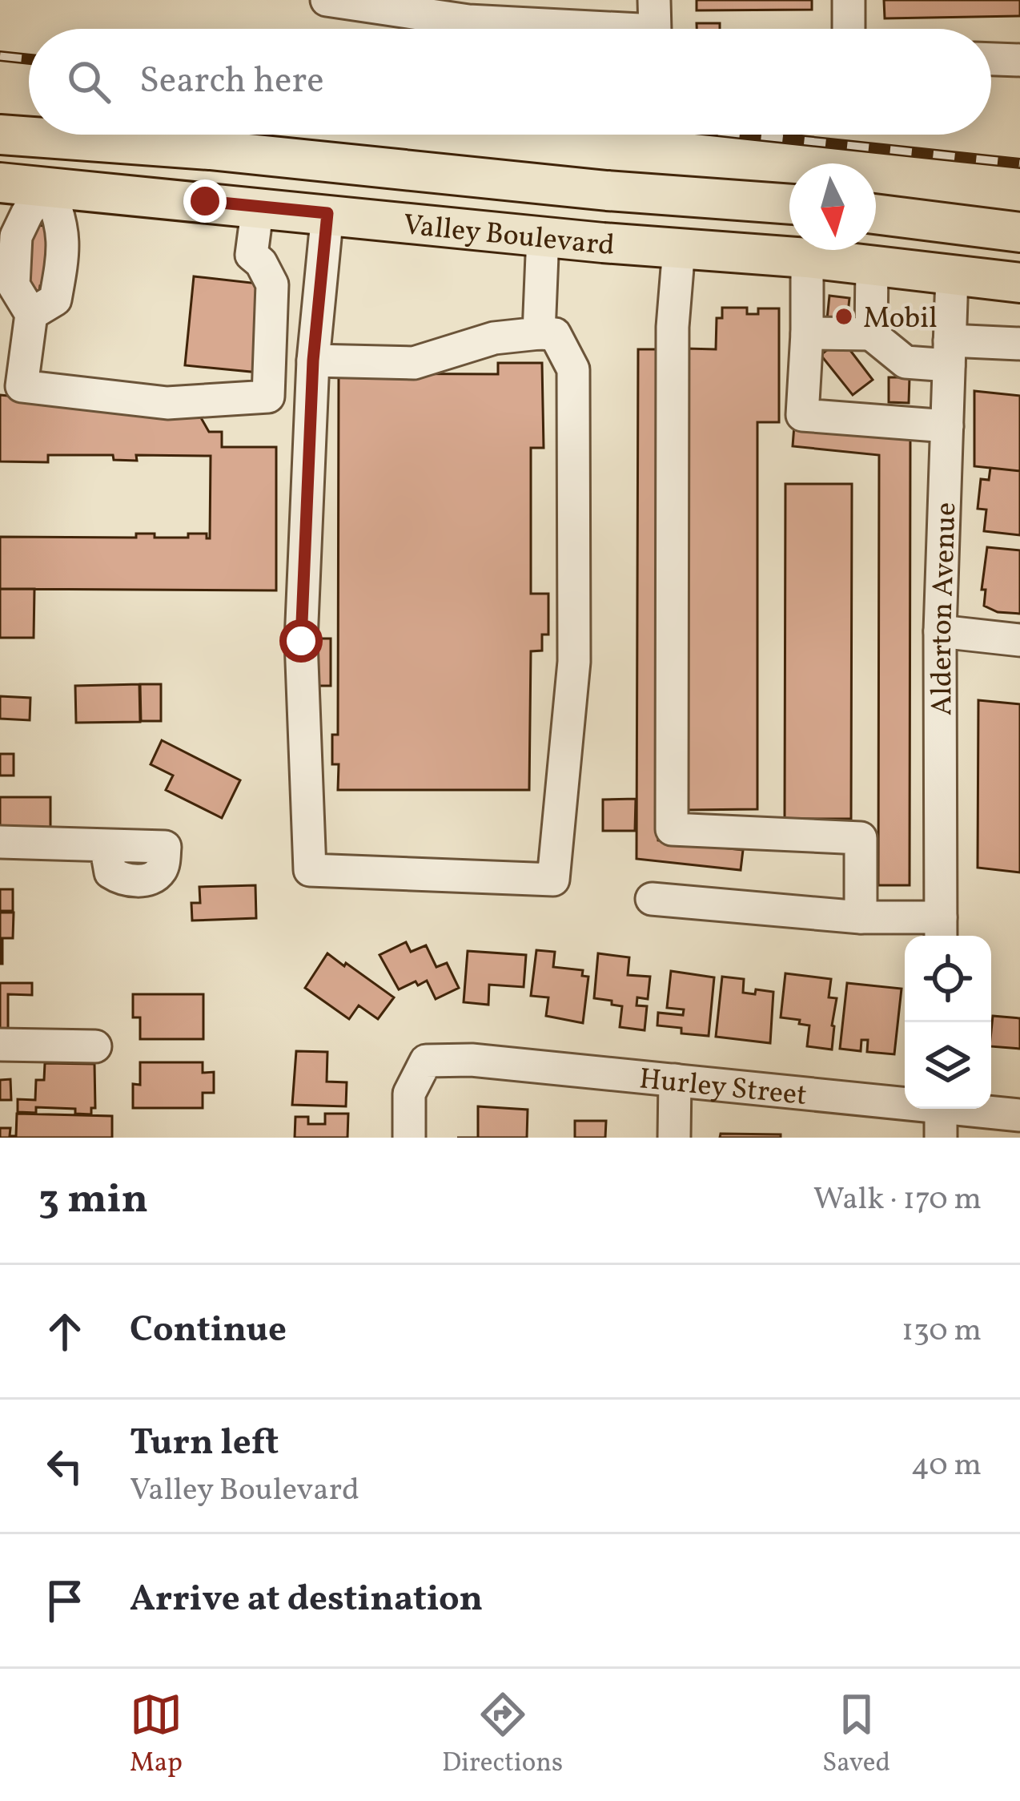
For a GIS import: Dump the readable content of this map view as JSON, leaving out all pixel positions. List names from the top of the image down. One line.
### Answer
{"streets":{"main road":["Valley Boulevard"],"street":["Alderton Avenue","Hurley Street"]},"crossings":[["Valley Boulevard","Alderton Avenue"]],"places":["Mobil"],"north":"bottom","page":{"search":"Search here","heading":["3 min","Walk · 170 m"],"list":[["Continue","130 m"],["Turn left","Valley Boulevard","40 m"],"Arrive at destination"],"nav":["Map","Directions","Saved"]}}
